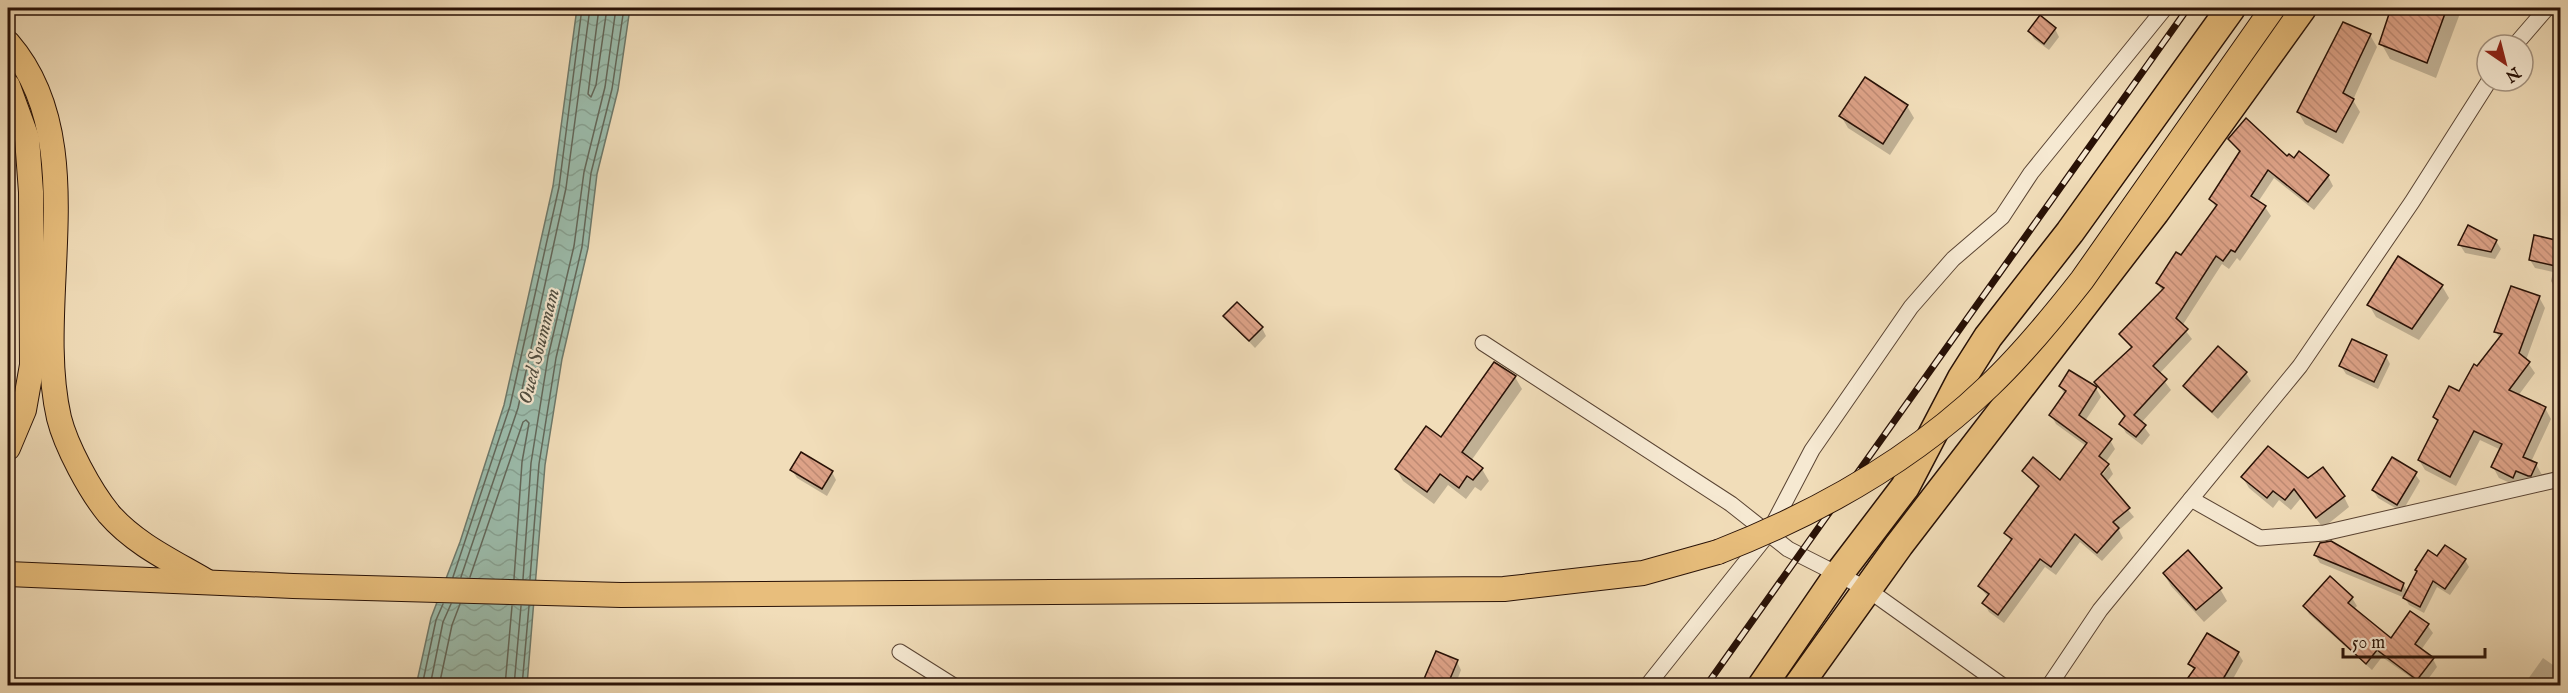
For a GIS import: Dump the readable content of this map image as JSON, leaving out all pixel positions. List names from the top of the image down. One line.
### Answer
{"water":["Oued Soummam"],"scale_bar":"50 m","north":"bottom right"}
